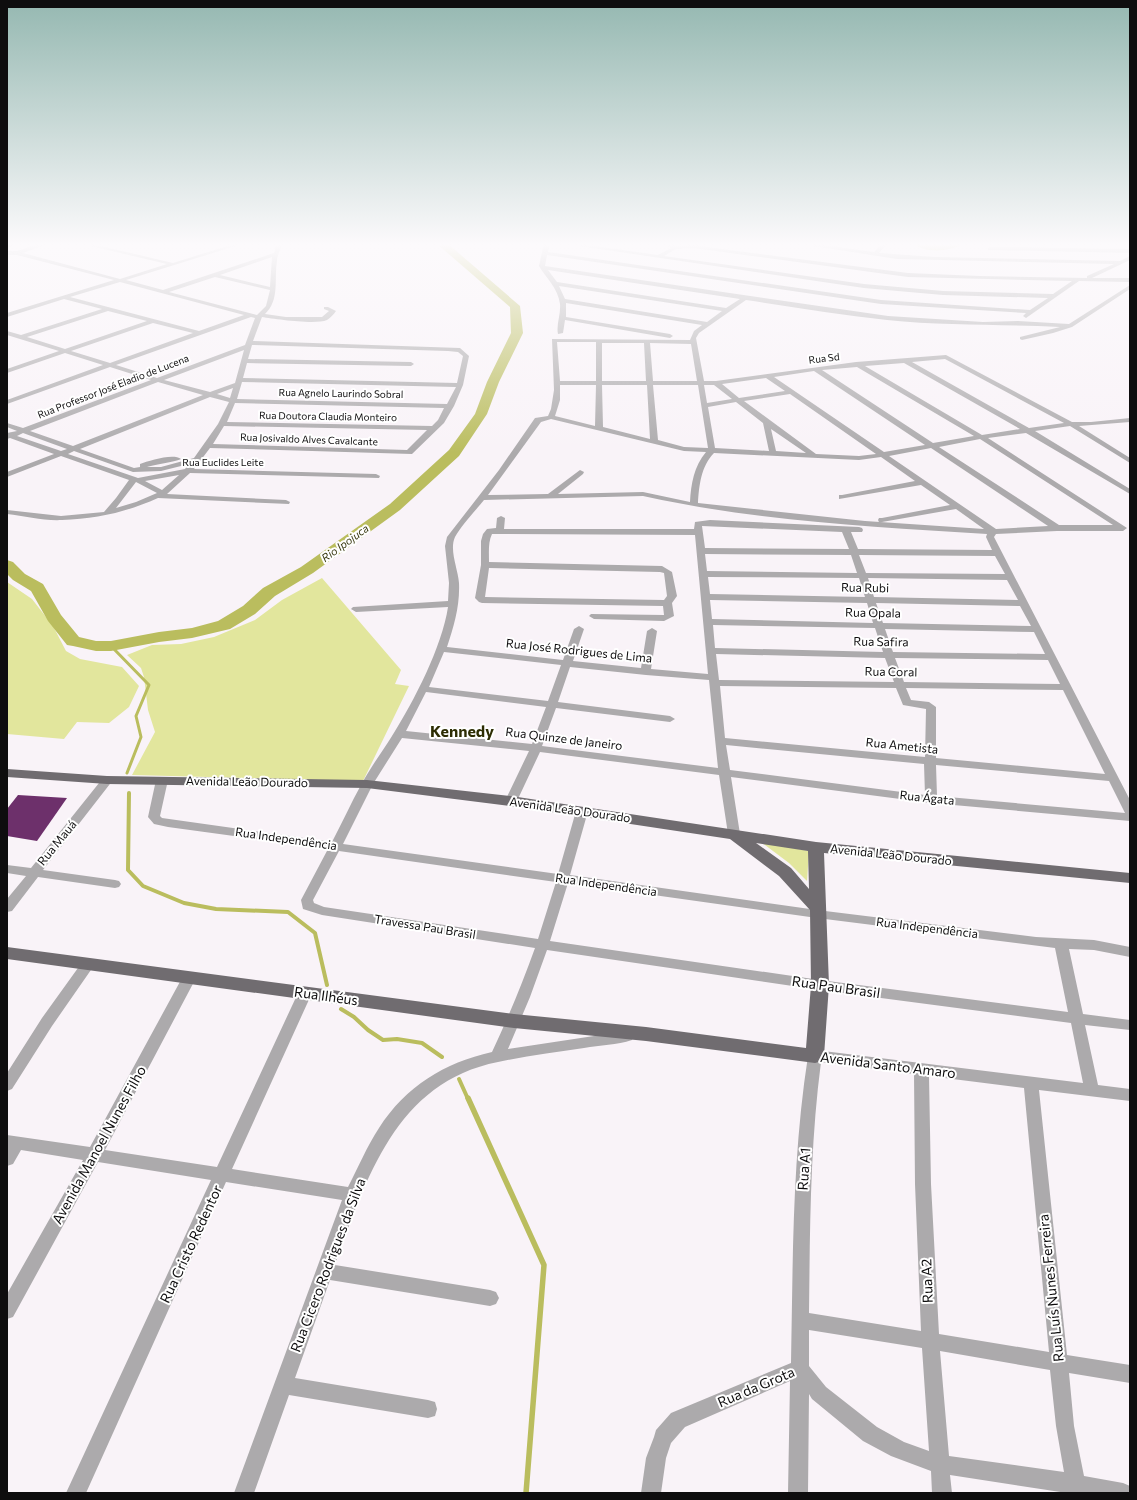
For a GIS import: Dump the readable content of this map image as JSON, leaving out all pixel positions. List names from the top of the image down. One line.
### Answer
{"streets":{"main road":["Avenida Leão Dourado","Rua Ilhéus","Avenida Santo Amaro","Rua A1"],"street":["Rua Sd","Rua Professor José Eladio de Lucena","Rua Agnelo Laurindo Sobral","Rua Doutora Claudia Monteiro","Rua Josivaldo Alves Cavalcante","Rua Euclides Leite","Rua Rubi","Rua Opala","Rua Safira","Rua José Rodrigues de Lima","Rua Coral","Rua Quinze de Janeiro","Rua Ametista","Rua Ágata","Rua Independência","Rua Mauá","Travessa Pau Brasil","Rua Pau Brasil","Avenida Manoel Nunes Filho","Rua Cristo Redentor","Rua Cicero Rodrigues da Silva","Rua A2","Rua Luís Nunes Ferreira","Rua da Grota"]},"crossings":[["Rua Professor José Eladio de Lucena","Rua Agnelo Laurindo Sobral"],["Rua Professor José Eladio de Lucena","Rua Euclides Leite"],["Rua Doutora Claudia Monteiro","Rua Josivaldo Alves Cavalcante"],["Rua José Rodrigues de Lima","Rua Coral"],["Rua Quinze de Janeiro","Rua Ágata"],["Avenida Leão Dourado","Rua Independência"],["Avenida Leão Dourado","Rua Mauá"],["Avenida Leão Dourado","Rua A1"],["Rua Independência","Travessa Pau Brasil"],["Rua Independência","Rua A1"],["Travessa Pau Brasil","Rua Pau Brasil"],["Rua Pau Brasil","Rua A1"],["Rua Ilhéus","Avenida Santo Amaro"],["Rua Ilhéus","Avenida Manoel Nunes Filho"],["Rua Ilhéus","Rua Cristo Redentor"],["Rua Ilhéus","Rua Cicero Rodrigues da Silva"],["Avenida Santo Amaro","Rua A1"],["Avenida Santo Amaro","Rua Cicero Rodrigues da Silva"],["Avenida Santo Amaro","Rua A2"],["Avenida Santo Amaro","Rua Luís Nunes Ferreira"],["Rua A1","Rua da Grota"],["Rua A2","Rua da Grota"],["Rua Luís Nunes Ferreira","Rua da Grota"]],"districts":["Kennedy"],"water":["Rio Ipojuca"]}
